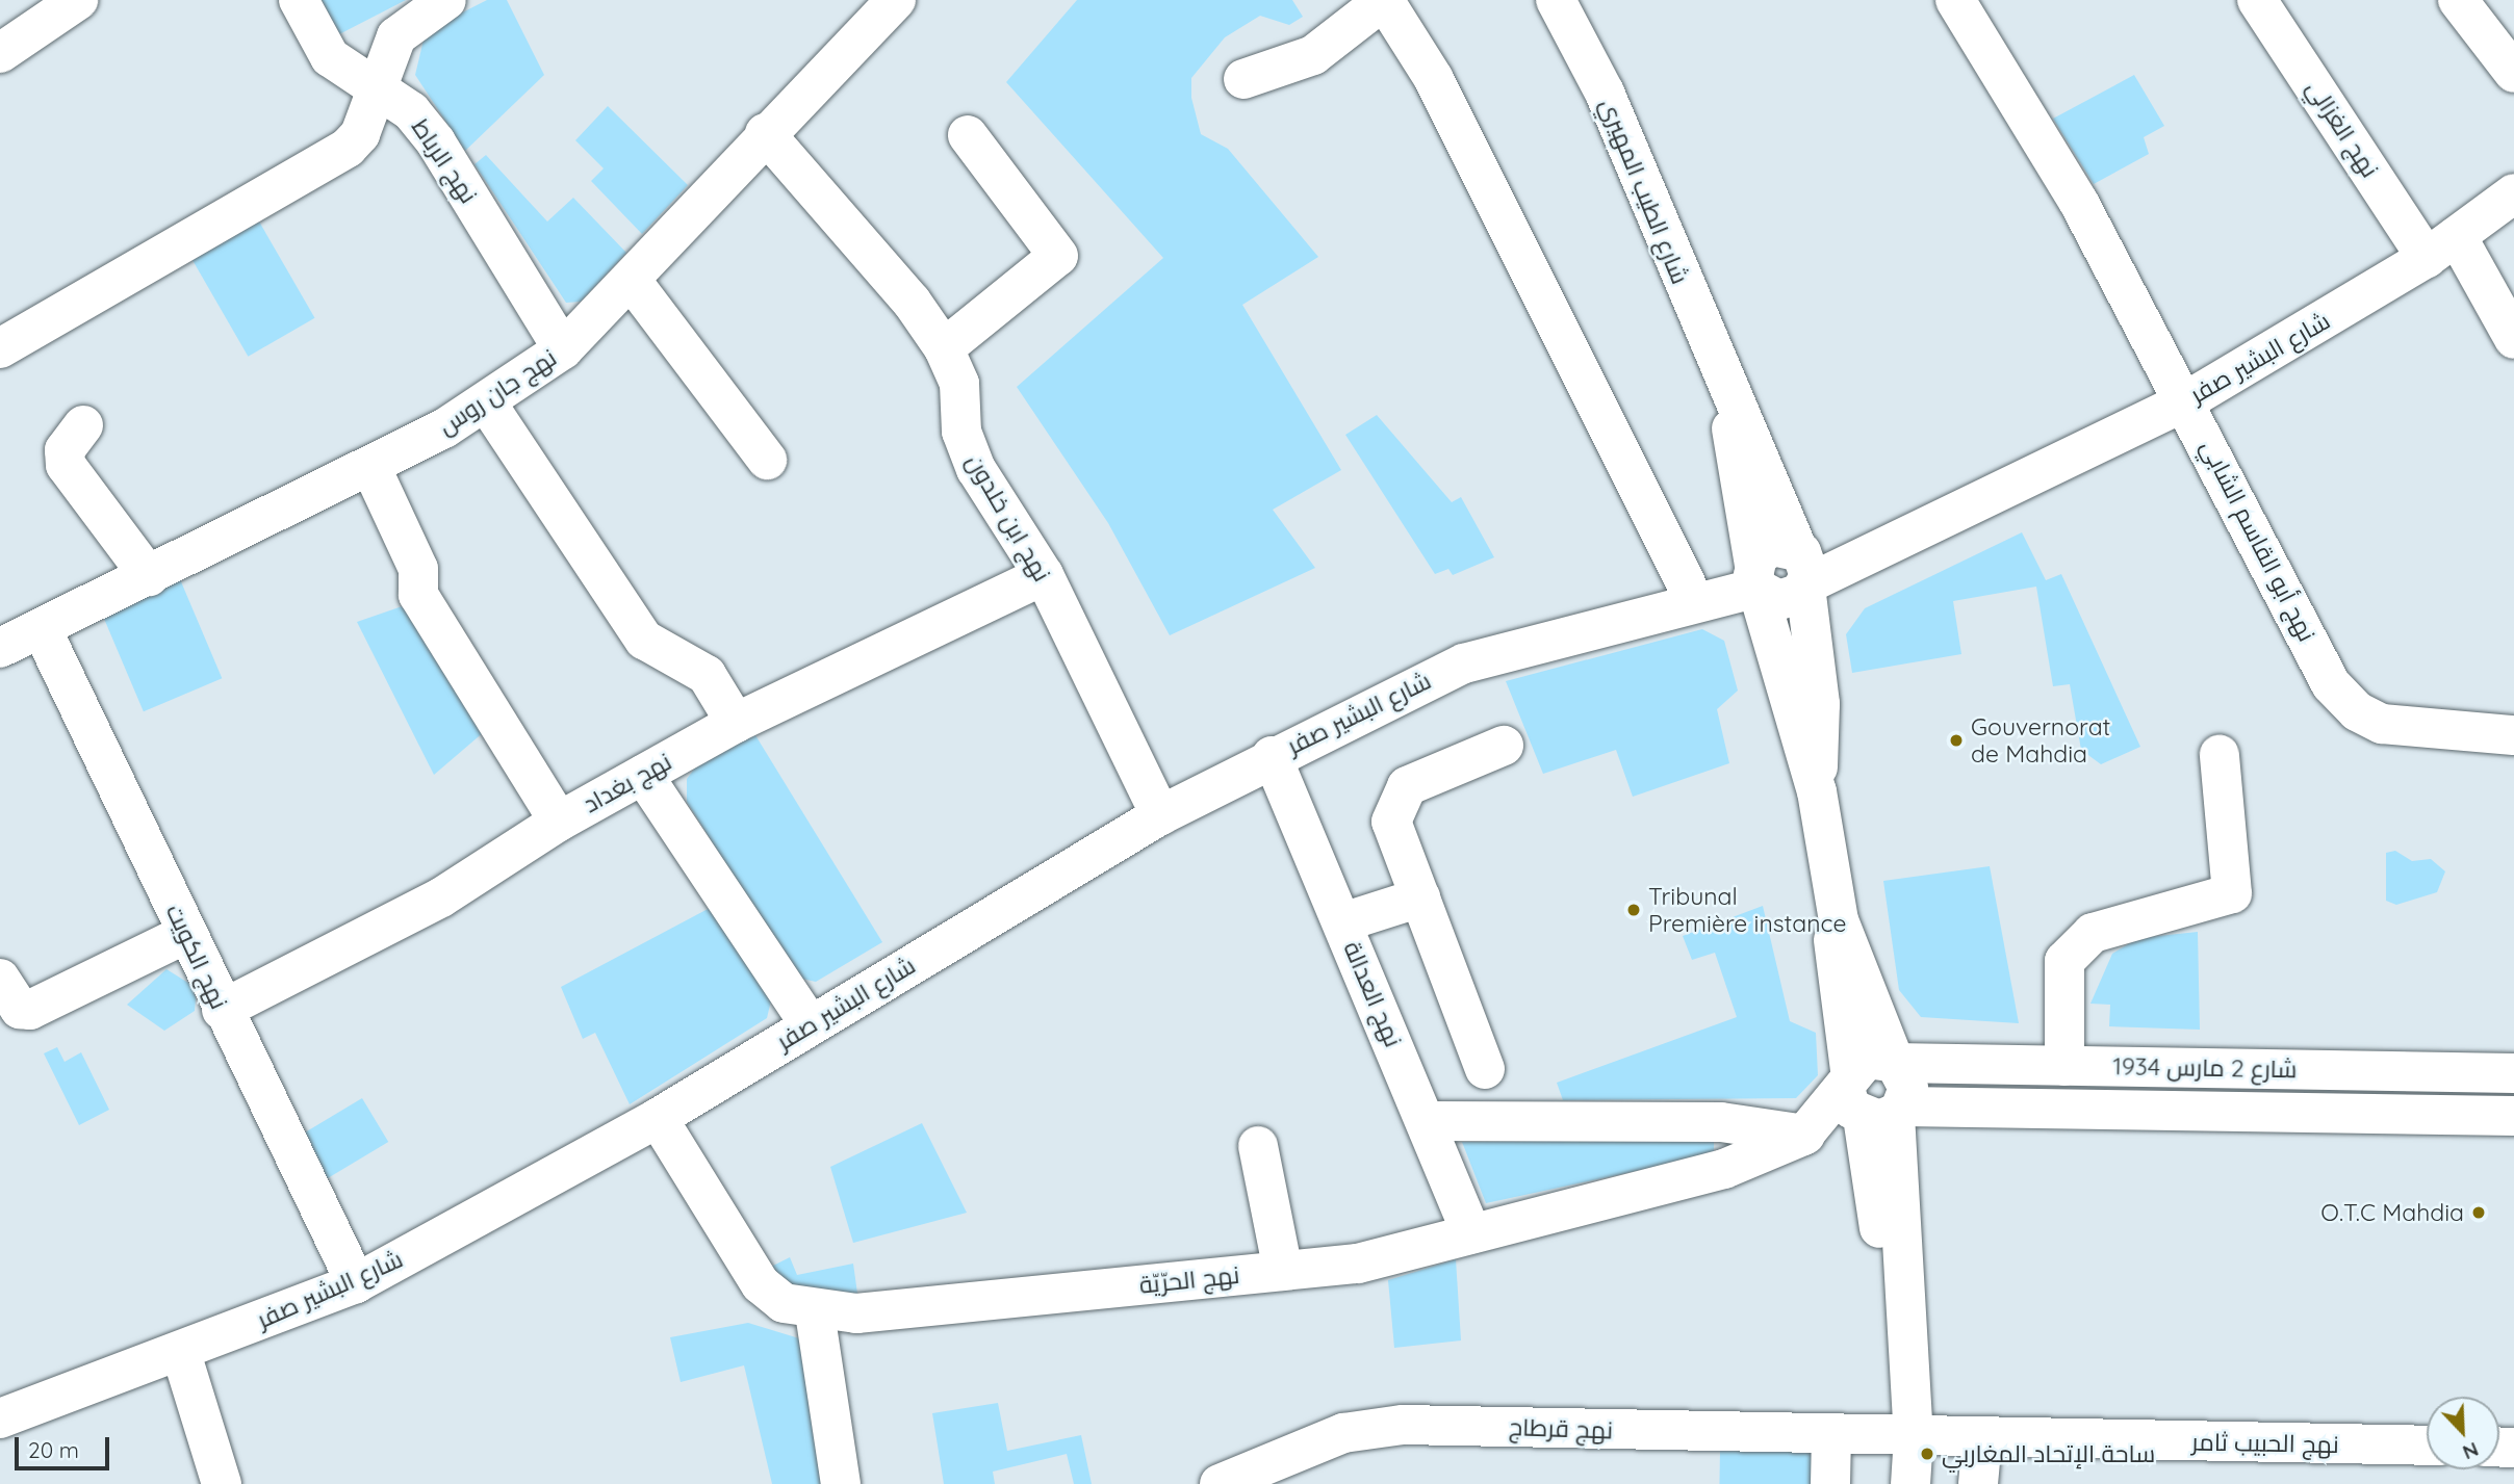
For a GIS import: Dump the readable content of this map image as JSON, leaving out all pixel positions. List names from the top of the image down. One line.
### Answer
{"streets":{"street":["نهج الغزالي","نهج الرباط","شارع الطيب المهيري","شارع البشير صفر","نهج جان روس","نهج ابن خلدون","نهج أبو القاسم الشابي","نهج بغداد","نهج الكويت","نهج العدالة","شارع 2 مارس 1934","نهج الحرّيّة","نهج قرطاج","نهج الحبيب ثامر"]},"crossings":[["نهج الغزالي","شارع البشير صفر"],["نهج الرباط","نهج جان روس"],["شارع الطيب المهيري","شارع البشير صفر"],["شارع الطيب المهيري","شارع 2 مارس 1934"],["شارع الطيب المهيري","نهج قرطاج"],["شارع الطيب المهيري","نهج الحبيب ثامر"],["شارع البشير صفر","نهج ابن خلدون"],["شارع البشير صفر","نهج أبو القاسم الشابي"],["شارع البشير صفر","نهج الكويت"],["شارع البشير صفر","نهج العدالة"],["شارع البشير صفر","نهج الحرّيّة"],["نهج جان روس","نهج ابن خلدون"],["نهج جان روس","نهج الكويت"],["نهج ابن خلدون","نهج بغداد"],["نهج بغداد","نهج الكويت"],["نهج العدالة","نهج الحرّيّة"],["نهج قرطاج","نهج الحبيب ثامر"]],"places":["Gouvernorat de Mahdia","Tribunal Première instance","O.T.C Mahdia","ساحة الإتحاد المغاربي"],"scale_bar":"20 m","north":"bottom right"}
